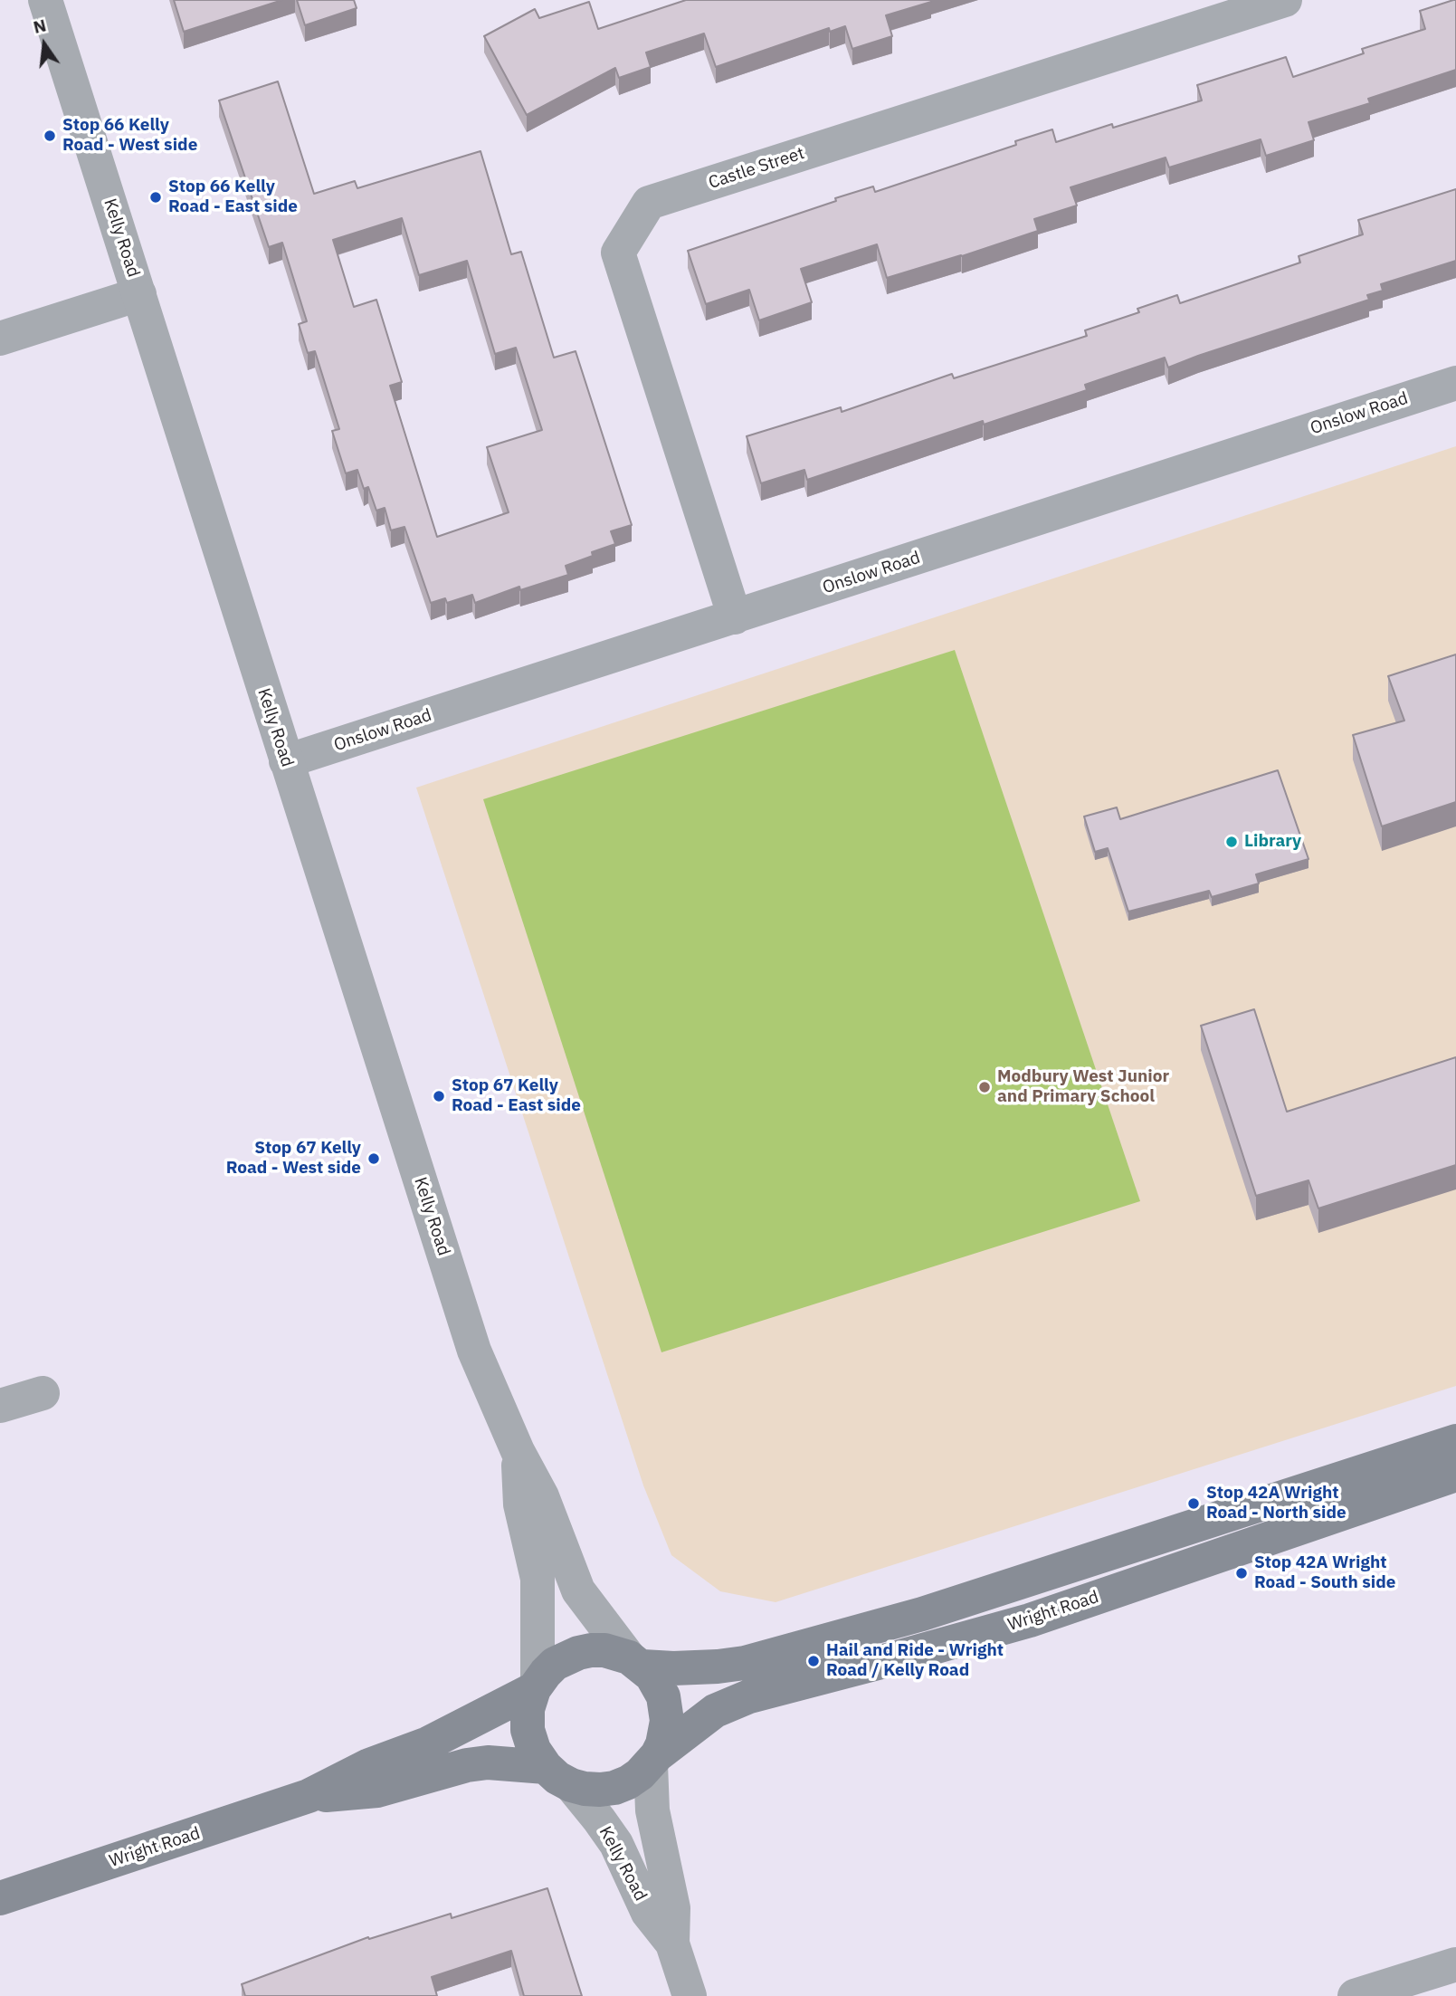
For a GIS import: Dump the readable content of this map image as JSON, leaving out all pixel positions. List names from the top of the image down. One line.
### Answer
{"streets":{"main road":["Wright Road"],"street":["Castle Street","Kelly Road","Onslow Road"]},"crossings":[["Castle Street","Onslow Road"],["Kelly Road","Onslow Road"],["Kelly Road","Wright Road"]],"places":["Stop 66 Kelly Road - West side","Stop 66 Kelly Road - East side","Library","Modbury West Junior and Primary School","Stop 67 Kelly Road - East side","Stop 67 Kelly Road - West side","Stop 42A Wright Road - North side","Stop 42A Wright Road - South side","Hail and Ride - Wright Road / Kelly Road"],"north":"top"}
